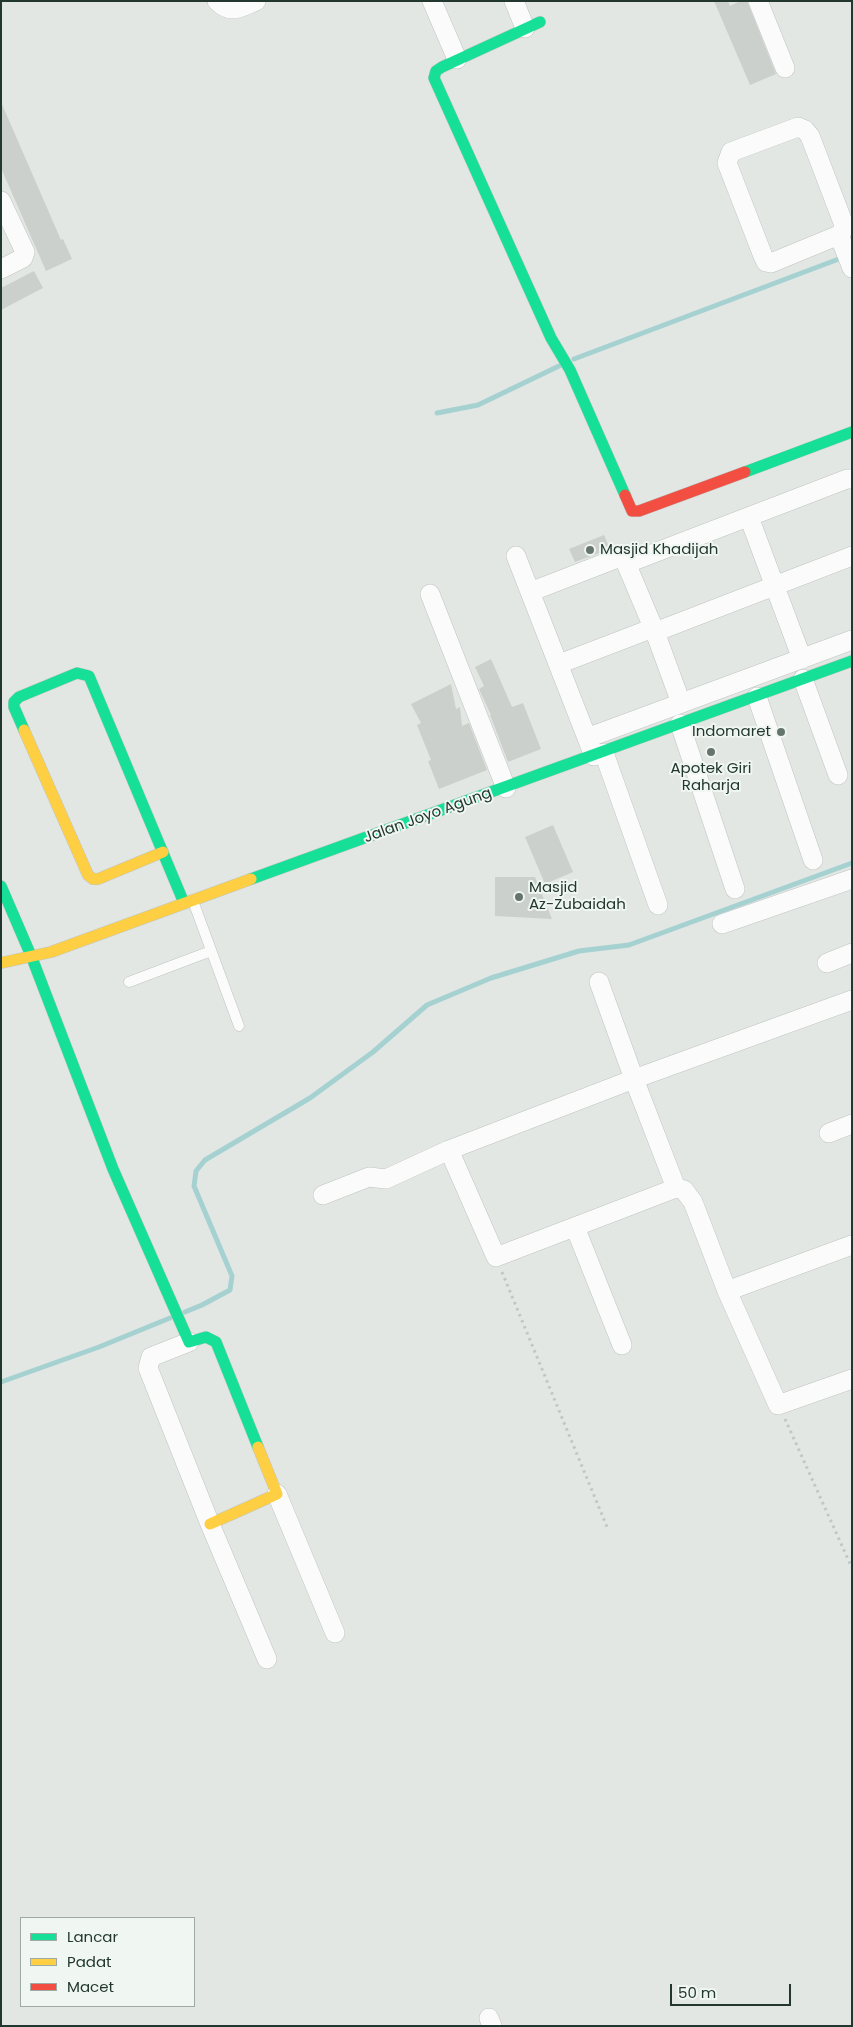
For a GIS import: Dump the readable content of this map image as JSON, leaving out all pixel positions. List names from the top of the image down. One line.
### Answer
{"streets":{"street":["Jalan Joyo Agung"]},"places":["Masjid Khadijah","Indomaret","Apotek Giri Raharja","Masjid Az-Zubaidah"],"legend":["Lancar","Padat","Macet"],"scale_bar":"50 m"}
